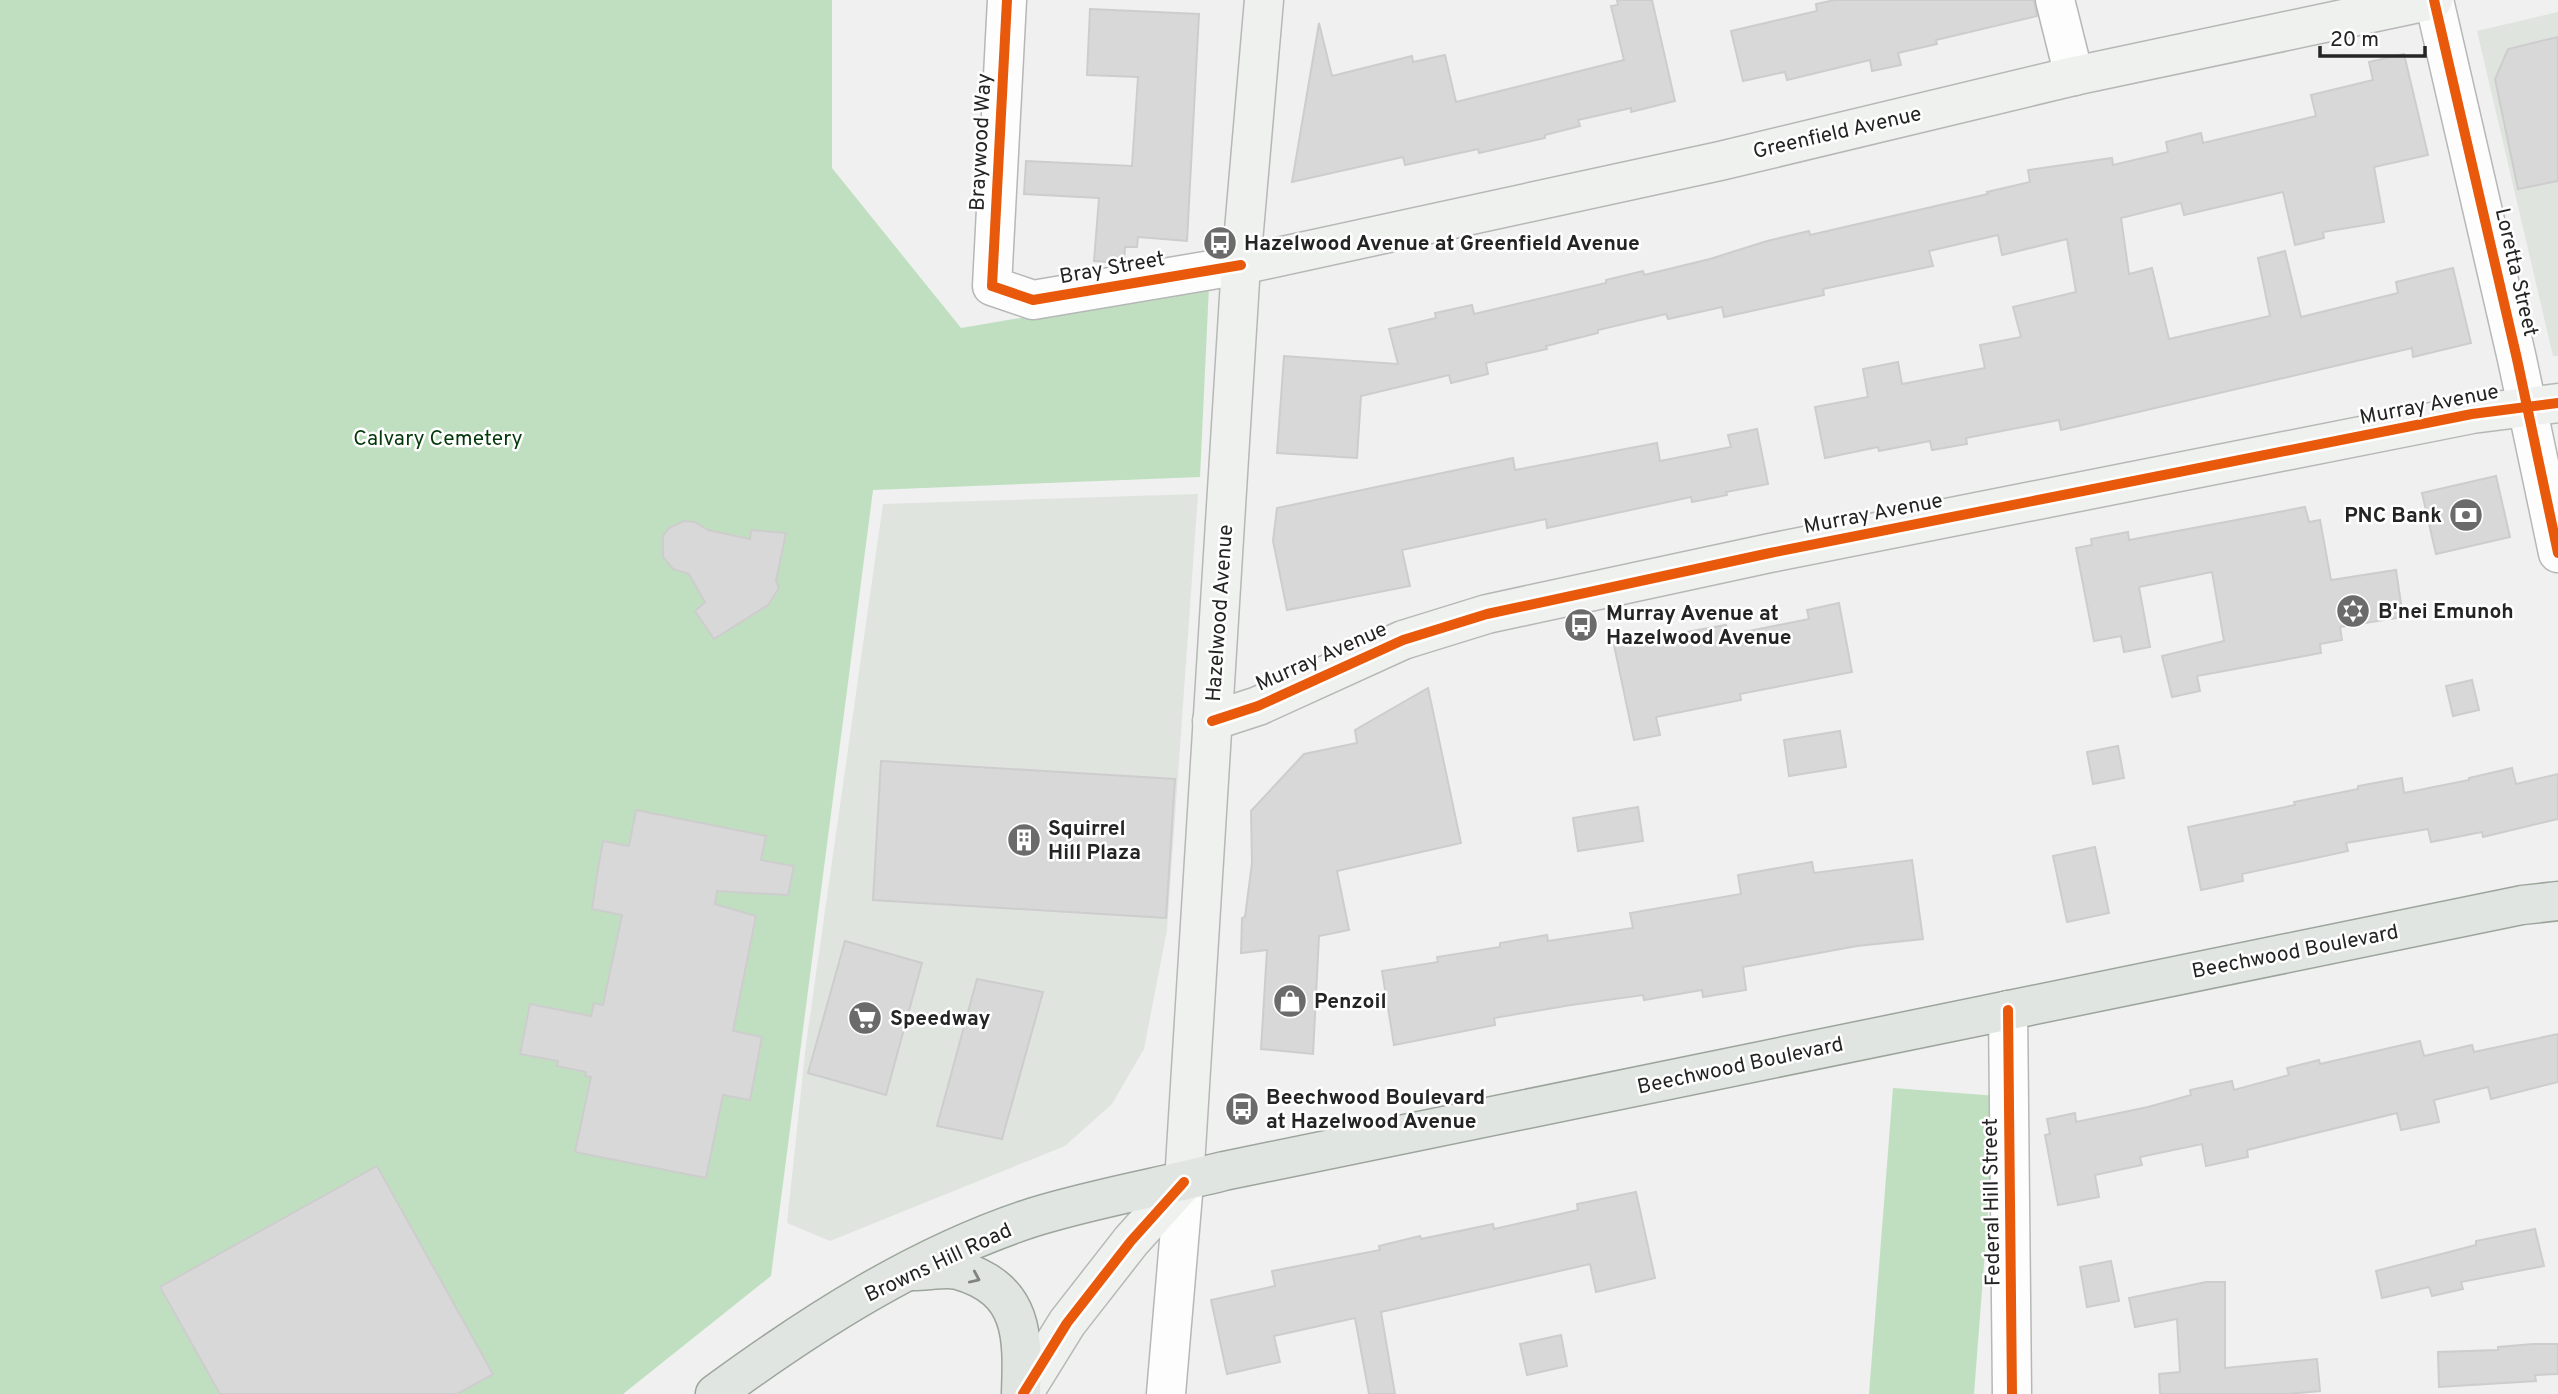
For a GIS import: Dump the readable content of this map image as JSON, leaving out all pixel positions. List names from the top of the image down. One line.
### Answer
{"streets":{"main road":["Greenfield Avenue","Murray Avenue","Hazelwood Avenue","Beechwood Boulevard","Browns Hill Road"],"street":["Braywood Way","Bray Street","Loretta Street","Federal Hill Street"]},"crossings":[["Greenfield Avenue","Bray Street"],["Greenfield Avenue","Loretta Street"],["Greenfield Avenue","Hazelwood Avenue"],["Braywood Way","Bray Street"],["Bray Street","Hazelwood Avenue"],["Loretta Street","Murray Avenue"],["Murray Avenue","Hazelwood Avenue"],["Hazelwood Avenue","Beechwood Boulevard"],["Hazelwood Avenue","Browns Hill Road"],["Beechwood Boulevard","Federal Hill Street"],["Beechwood Boulevard","Browns Hill Road"]],"parks":["Calvary Cemetery"],"places":{"bus stop":["Hazelwood Avenue at Greenfield Avenue","Murray Avenue at Hazelwood Avenue","Beechwood Boulevard at Hazelwood Avenue"],"bank":["PNC Bank"],"synagogue":["B'nei Emunoh"],"building":["Squirrel Hill Plaza"],"shop":["Penzoil"],"supermarket":["Speedway"]},"scale_bar":"20 m"}
